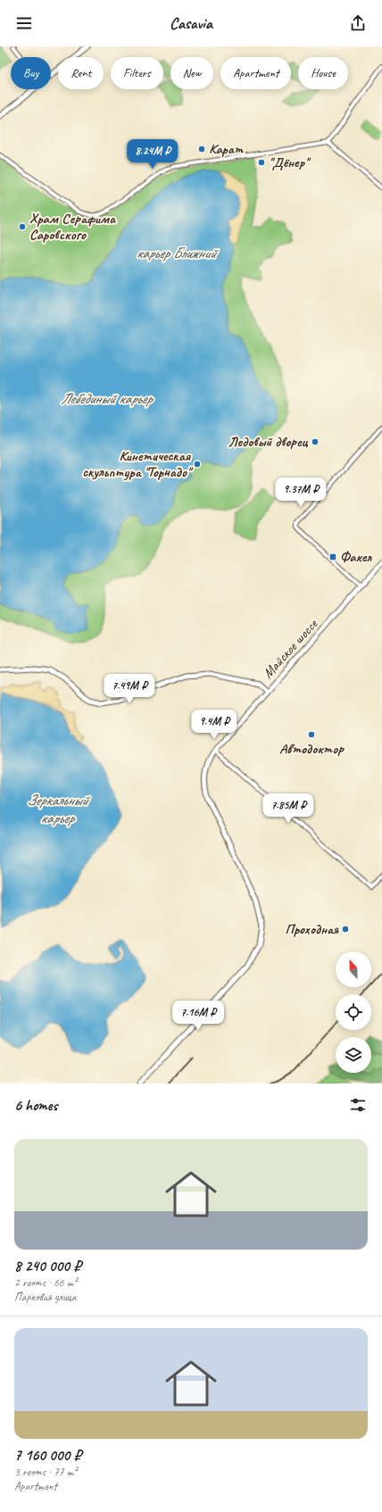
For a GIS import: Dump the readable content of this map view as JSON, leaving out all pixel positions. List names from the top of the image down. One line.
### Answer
{"streets":{"street":["Майское шоссе"]},"water":["карьер Ближний","Лебединый карьер","Зеркальный карьер"],"places":{"other":["Карат","\"Дёнер\"","Храм Серафима Саровского","Ледовый дворец","Кинетическая скульптура \"Торнадо\"","Автодоктор","Проходная"],"transit":["Факел"]},"north":"top","page":{"header":"Casavia","chip":["Buy","Rent","Filters","New","Apartment","House"],"price":["8.24M ₽","9.37M ₽","7.49M ₽","9.4M ₽","7.85M ₽","7.16M ₽"],"heading":"6 homes","list":[{"name":"8 240 000 ₽","note":"2 rooms · 66 m² · Парковая улица"},{"name":"7 160 000 ₽","note":"3 rooms · 77 m² · Apartment"}]}}
